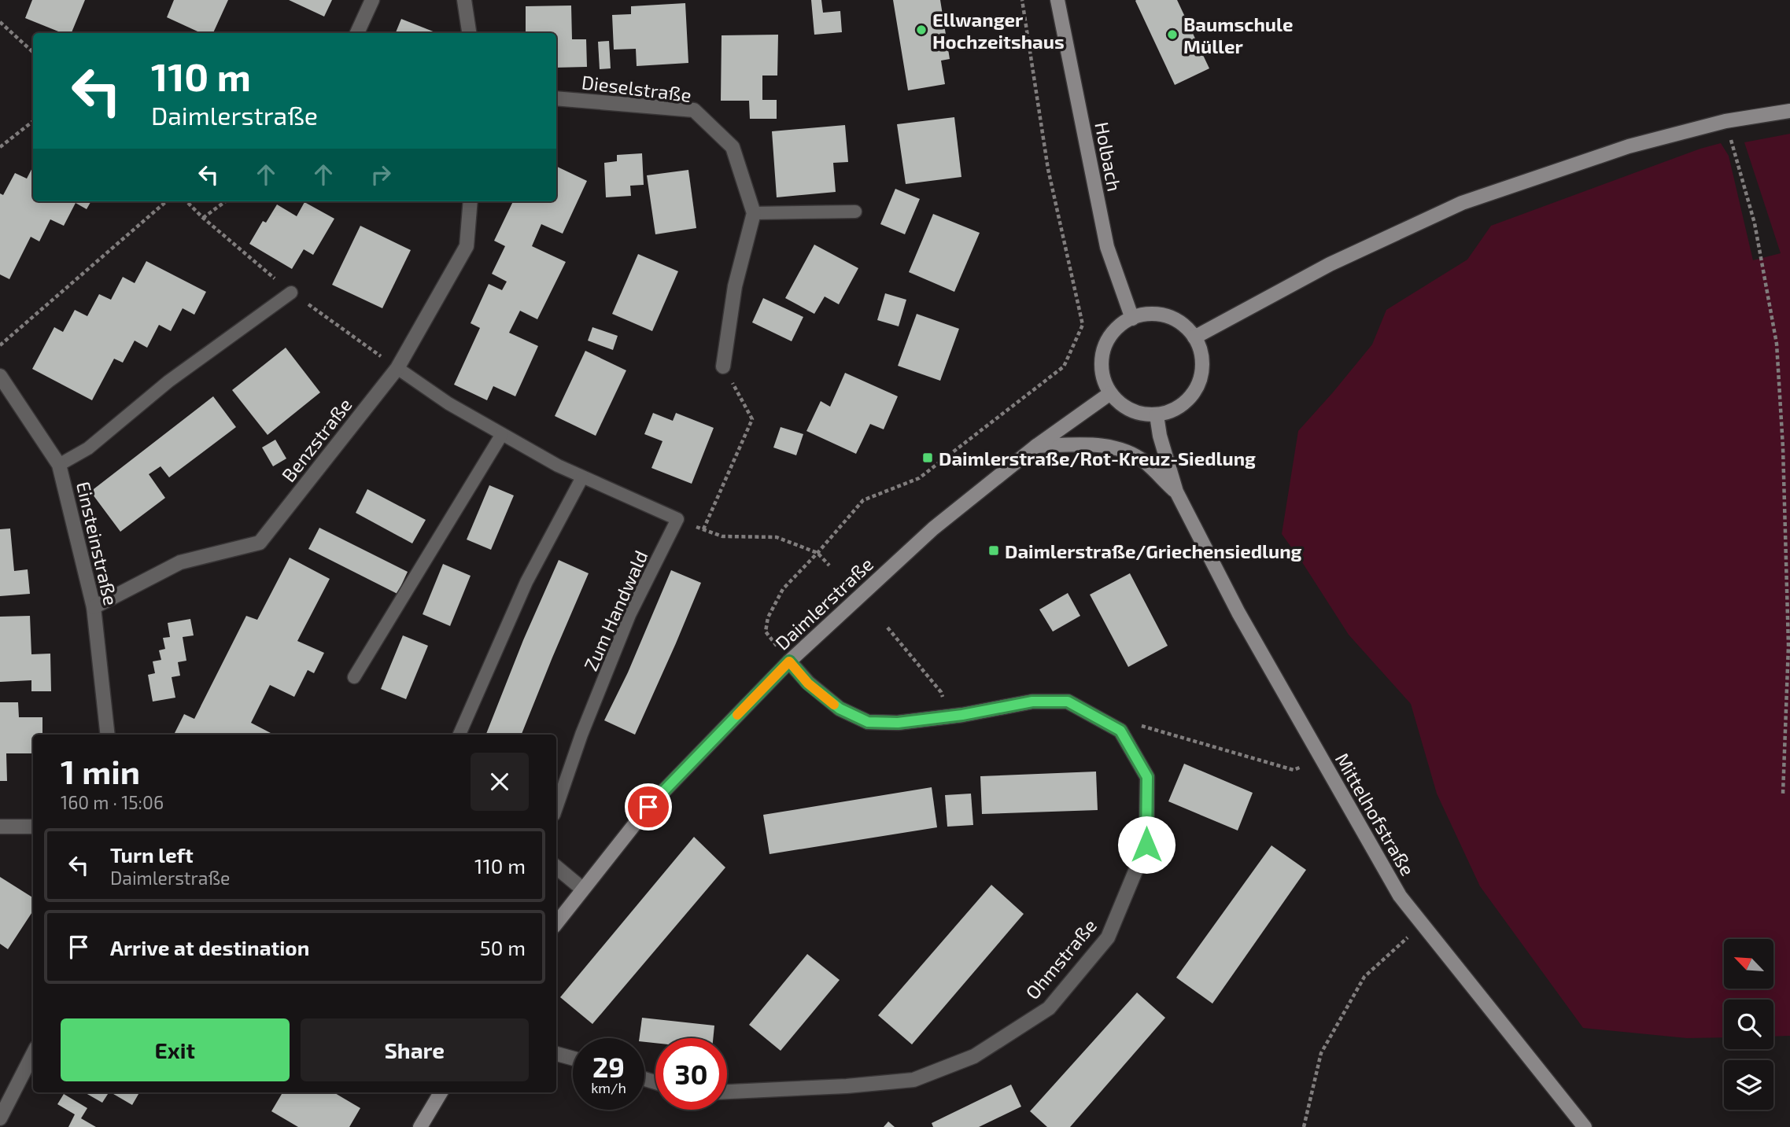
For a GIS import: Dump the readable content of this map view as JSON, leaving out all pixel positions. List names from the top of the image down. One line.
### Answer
{"streets":{"main road":["Holbach","Daimlerstraße","Mittelhofstraße"],"street":["Dieselstraße","Benzstraße","Einsteinstraße","Ohmstraße"],"lane":["Zum Handwald"]},"crossings":[["Holbach","Daimlerstraße"],["Holbach","Mittelhofstraße"],["Benzstraße","Einsteinstraße"],["Daimlerstraße","Mittelhofstraße"]],"places":{"other":["Ellwanger Hochzeitshaus","Baumschule Müller"],"transit":["Daimlerstraße/Rot-Kreuz-Siedlung","Daimlerstraße/Griechensiedlung"]},"north":"top left","page":{"turn":["110 m","Daimlerstraße"],"heading":["1 min","160 m · 15:06"],"list":[{"name":"Turn left","note":"Daimlerstraße","value":"110 m"},{"name":"Arrive at destination","value":"50 m"}],"buttons":["Exit","Share"],"speed":"29 km/h","limit":"30"}}
